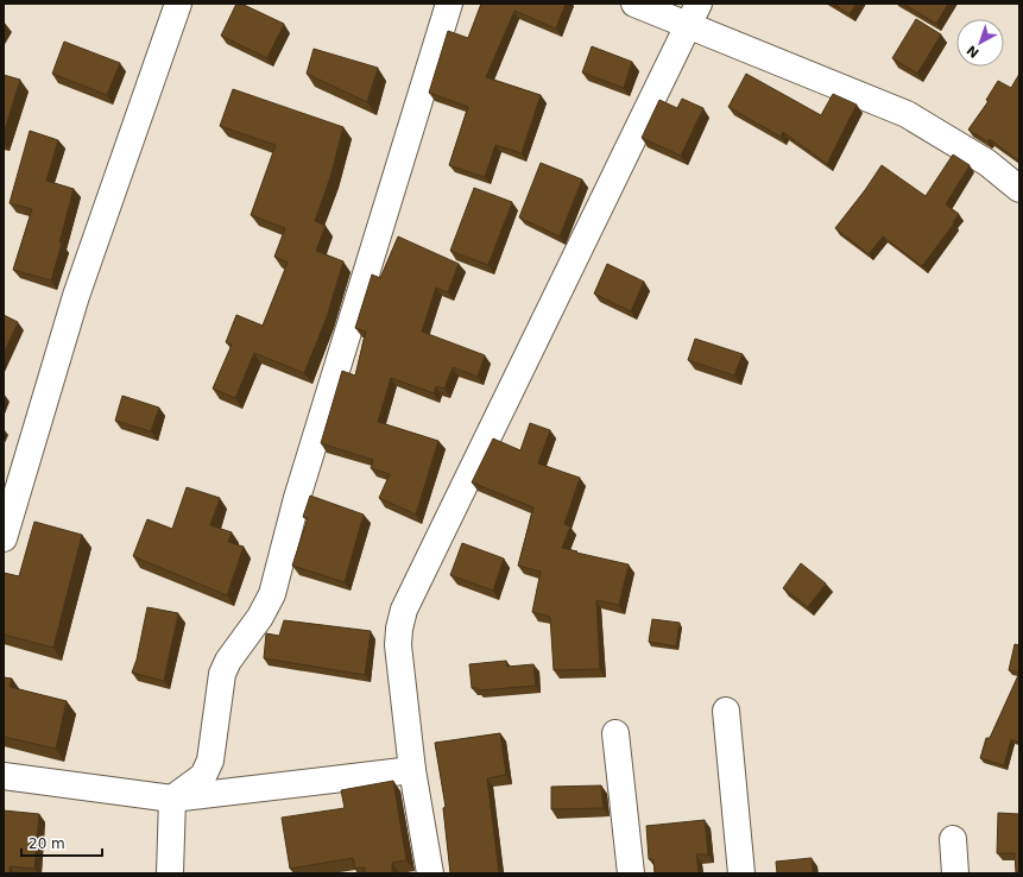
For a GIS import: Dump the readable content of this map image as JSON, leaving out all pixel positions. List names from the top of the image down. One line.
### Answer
{"scale_bar":"20 m","north":"bottom left"}
